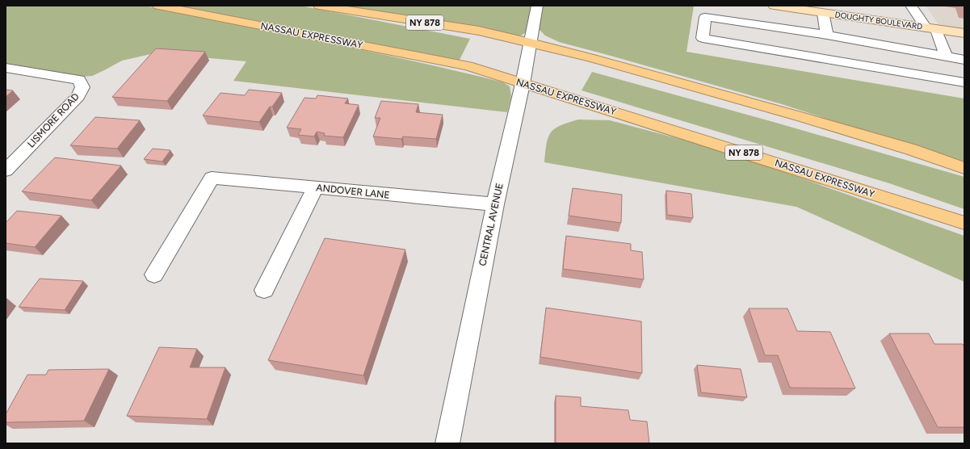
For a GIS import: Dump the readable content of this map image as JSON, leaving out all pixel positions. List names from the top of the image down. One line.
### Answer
{"streets":{"highway":["NY 878","NASSAU EXPRESSWAY"],"main road":["DOUGHTY BOULEVARD"],"street":["LISMORE ROAD","ANDOVER LANE","CENTRAL AVENUE"]},"crossings":[["NY 878","CENTRAL AVENUE"],["NASSAU EXPRESSWAY","CENTRAL AVENUE"],["ANDOVER LANE","CENTRAL AVENUE"]]}
